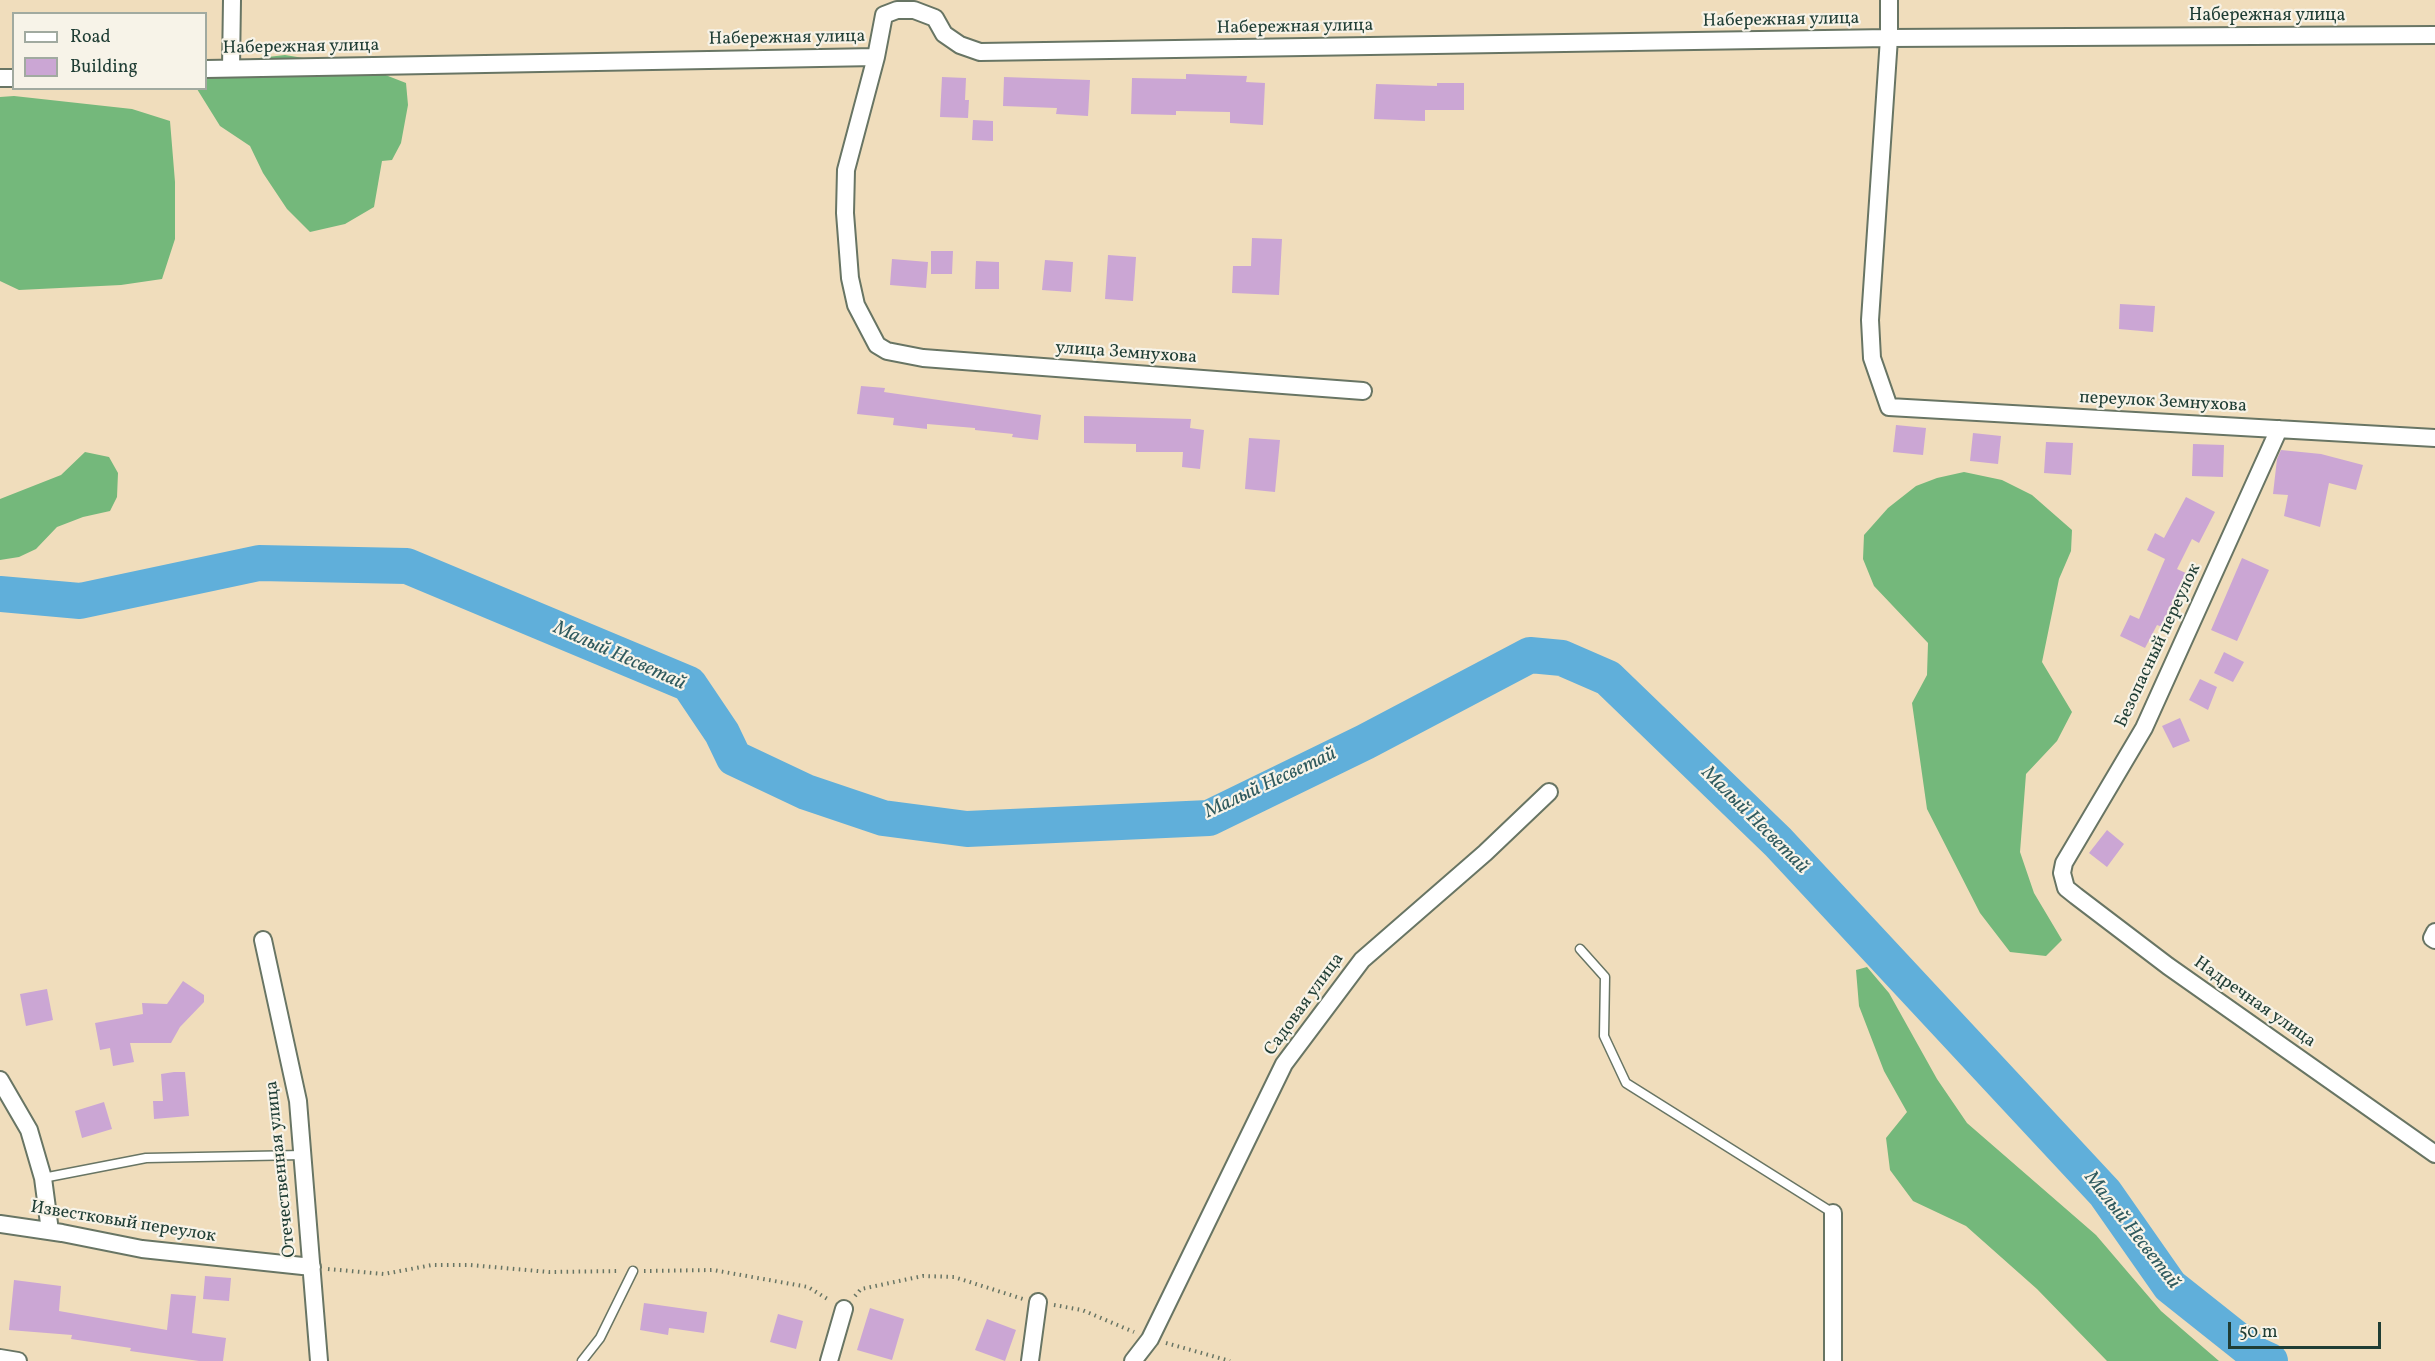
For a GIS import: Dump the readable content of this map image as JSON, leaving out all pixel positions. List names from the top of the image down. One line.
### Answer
{"streets":{"street":["Набережная улица","улица Земнухова","переулок Земнухова","Безопасный переулок","Надречная улица","Садовая улица","Отечественная улица","Известковый переулок"]},"crossings":[["Набережная улица","улица Земнухова"],["Набережная улица","переулок Земнухова"],["переулок Земнухова","Безопасный переулок"],["Безопасный переулок","Надречная улица"],["Отечественная улица","Известковый переулок"]],"water":["Малый Несветай"],"legend":["Road","Building"],"scale_bar":"50 m"}
